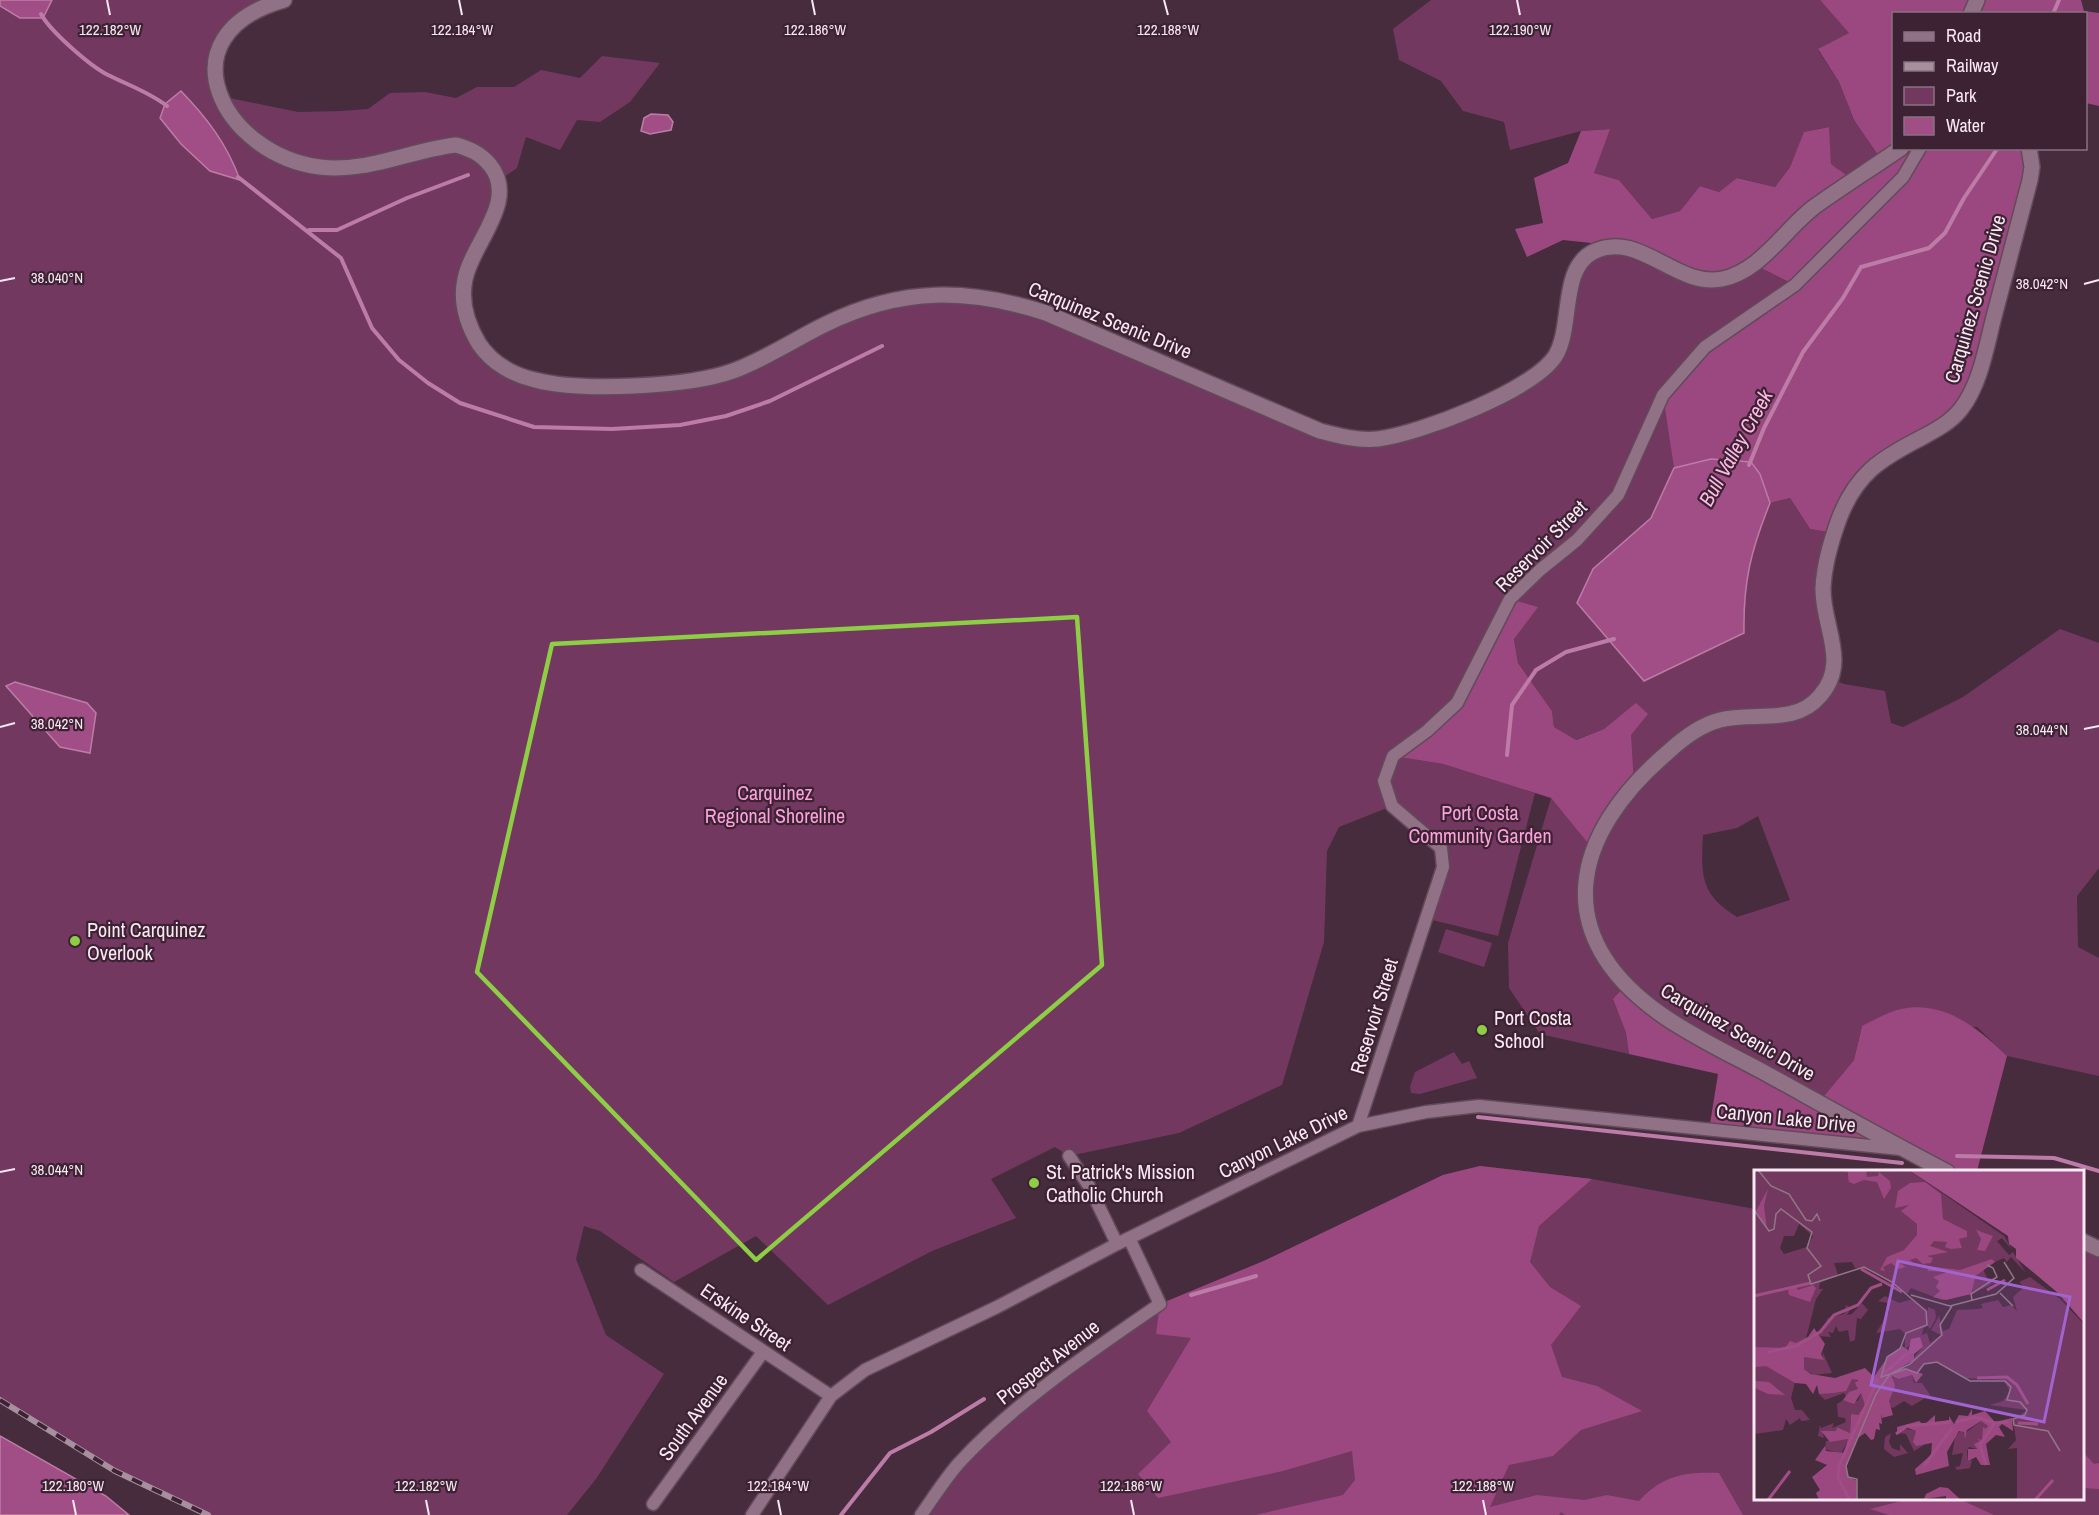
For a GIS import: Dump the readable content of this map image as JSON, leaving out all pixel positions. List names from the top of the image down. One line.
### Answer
{"streets":{"street":["Carquinez Scenic Drive","Reservoir Street","Canyon Lake Drive","Erskine Street","Prospect Avenue","South Avenue"]},"crossings":[["Carquinez Scenic Drive","Canyon Lake Drive"],["Reservoir Street","Canyon Lake Drive"],["Canyon Lake Drive","Erskine Street"],["Canyon Lake Drive","Prospect Avenue"],["Erskine Street","South Avenue"]],"water":["Bull Valley Creek"],"parks":["Carquinez Regional Shoreline","Port Costa Community Garden"],"places":["Point Carquinez Overlook","Port Costa School","St. Patrick's Mission Catholic Church"],"legend":["Road","Railway","Park","Water"],"coordinates":["122.182°W","122.184°W","122.186°W","122.188°W","122.190°W","38.040°N","38.042°N","38.044°N","122.180°W"]}
